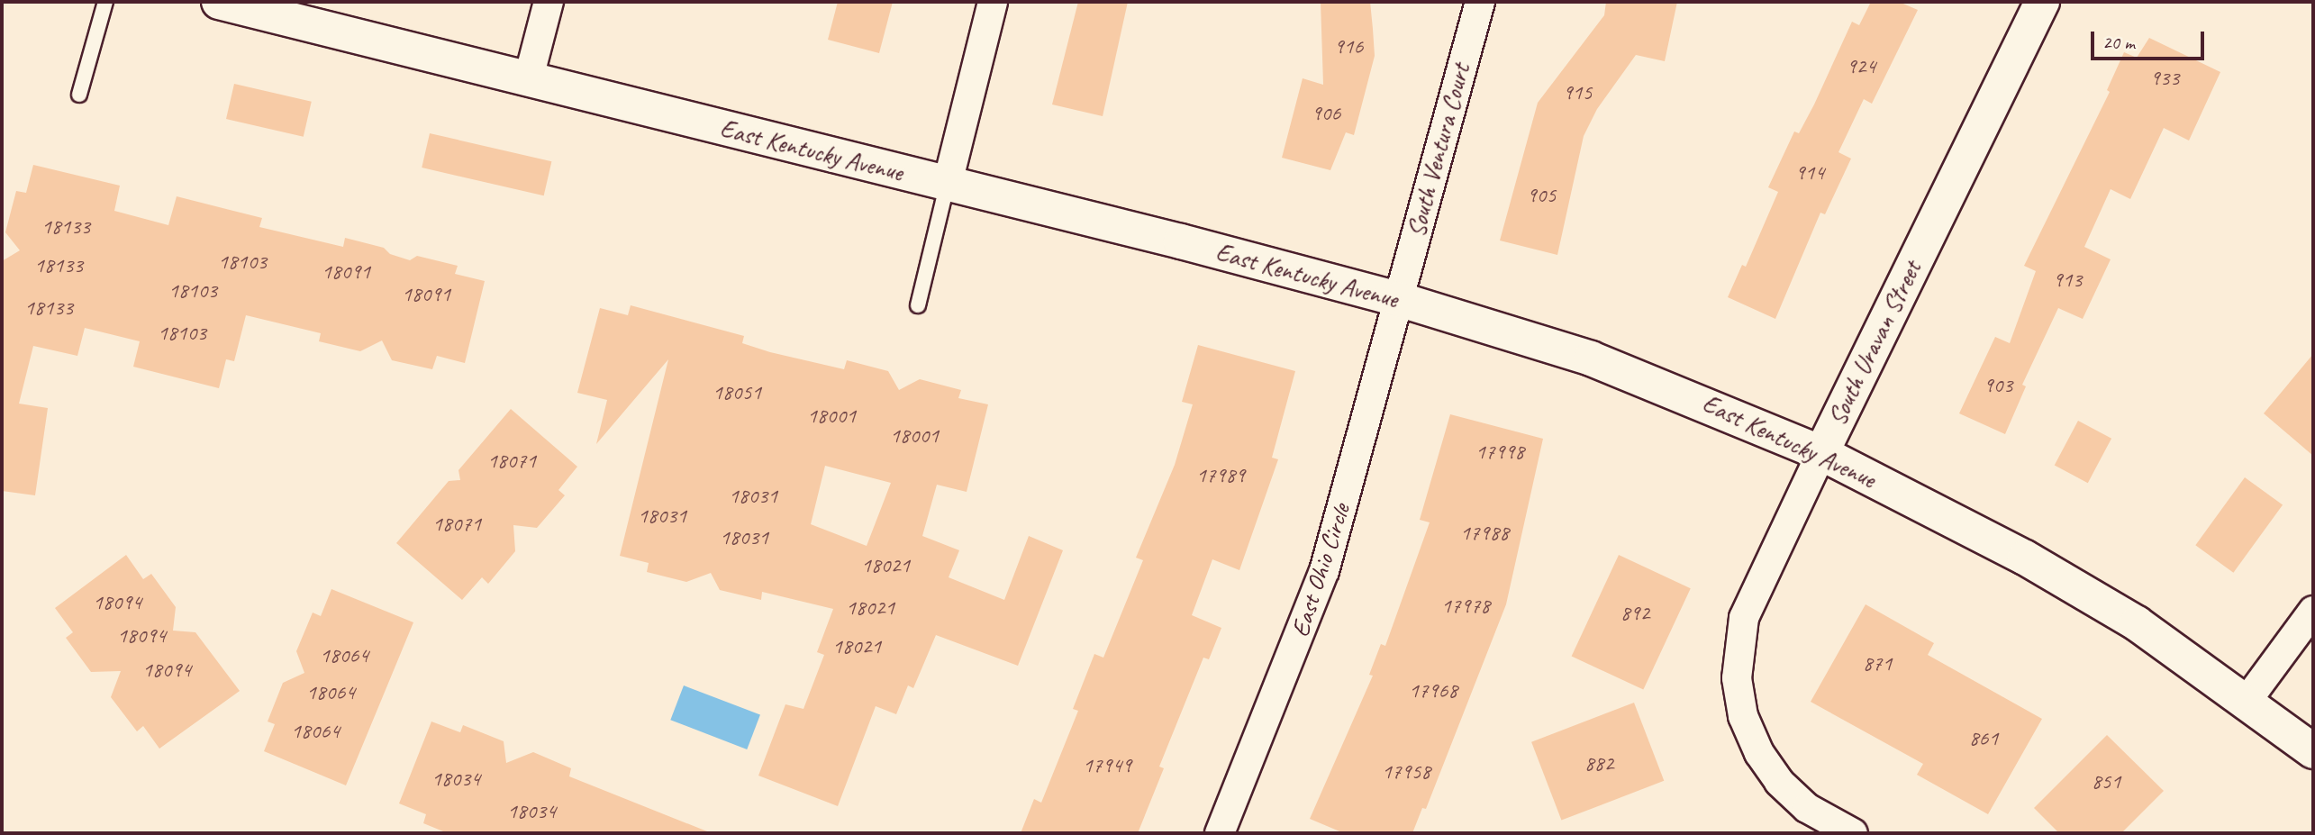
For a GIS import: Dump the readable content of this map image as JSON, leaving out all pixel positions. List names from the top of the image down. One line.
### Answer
{"streets":{"street":["East Kentucky Avenue","South Ventura Court","South Uravan Street","East Ohio Circle"]},"crossings":[["East Kentucky Avenue","South Ventura Court"],["East Kentucky Avenue","South Uravan Street"],["East Kentucky Avenue","East Ohio Circle"],["South Ventura Court","East Ohio Circle"]],"house_numbers":["916","924","933","915","906","914","905","18133","18103","18133","18091","913","18103","18091","18133","18103","903","18051","18001","18001","17998","18071","17989","18031","18031","18071","17988","18031","18021","18094","17978","18021","892","18094","18021","18064","871","18094","17968","18064","18064","861","882","17949","17958","18034","851","18034"],"scale_bar":"20 m"}
